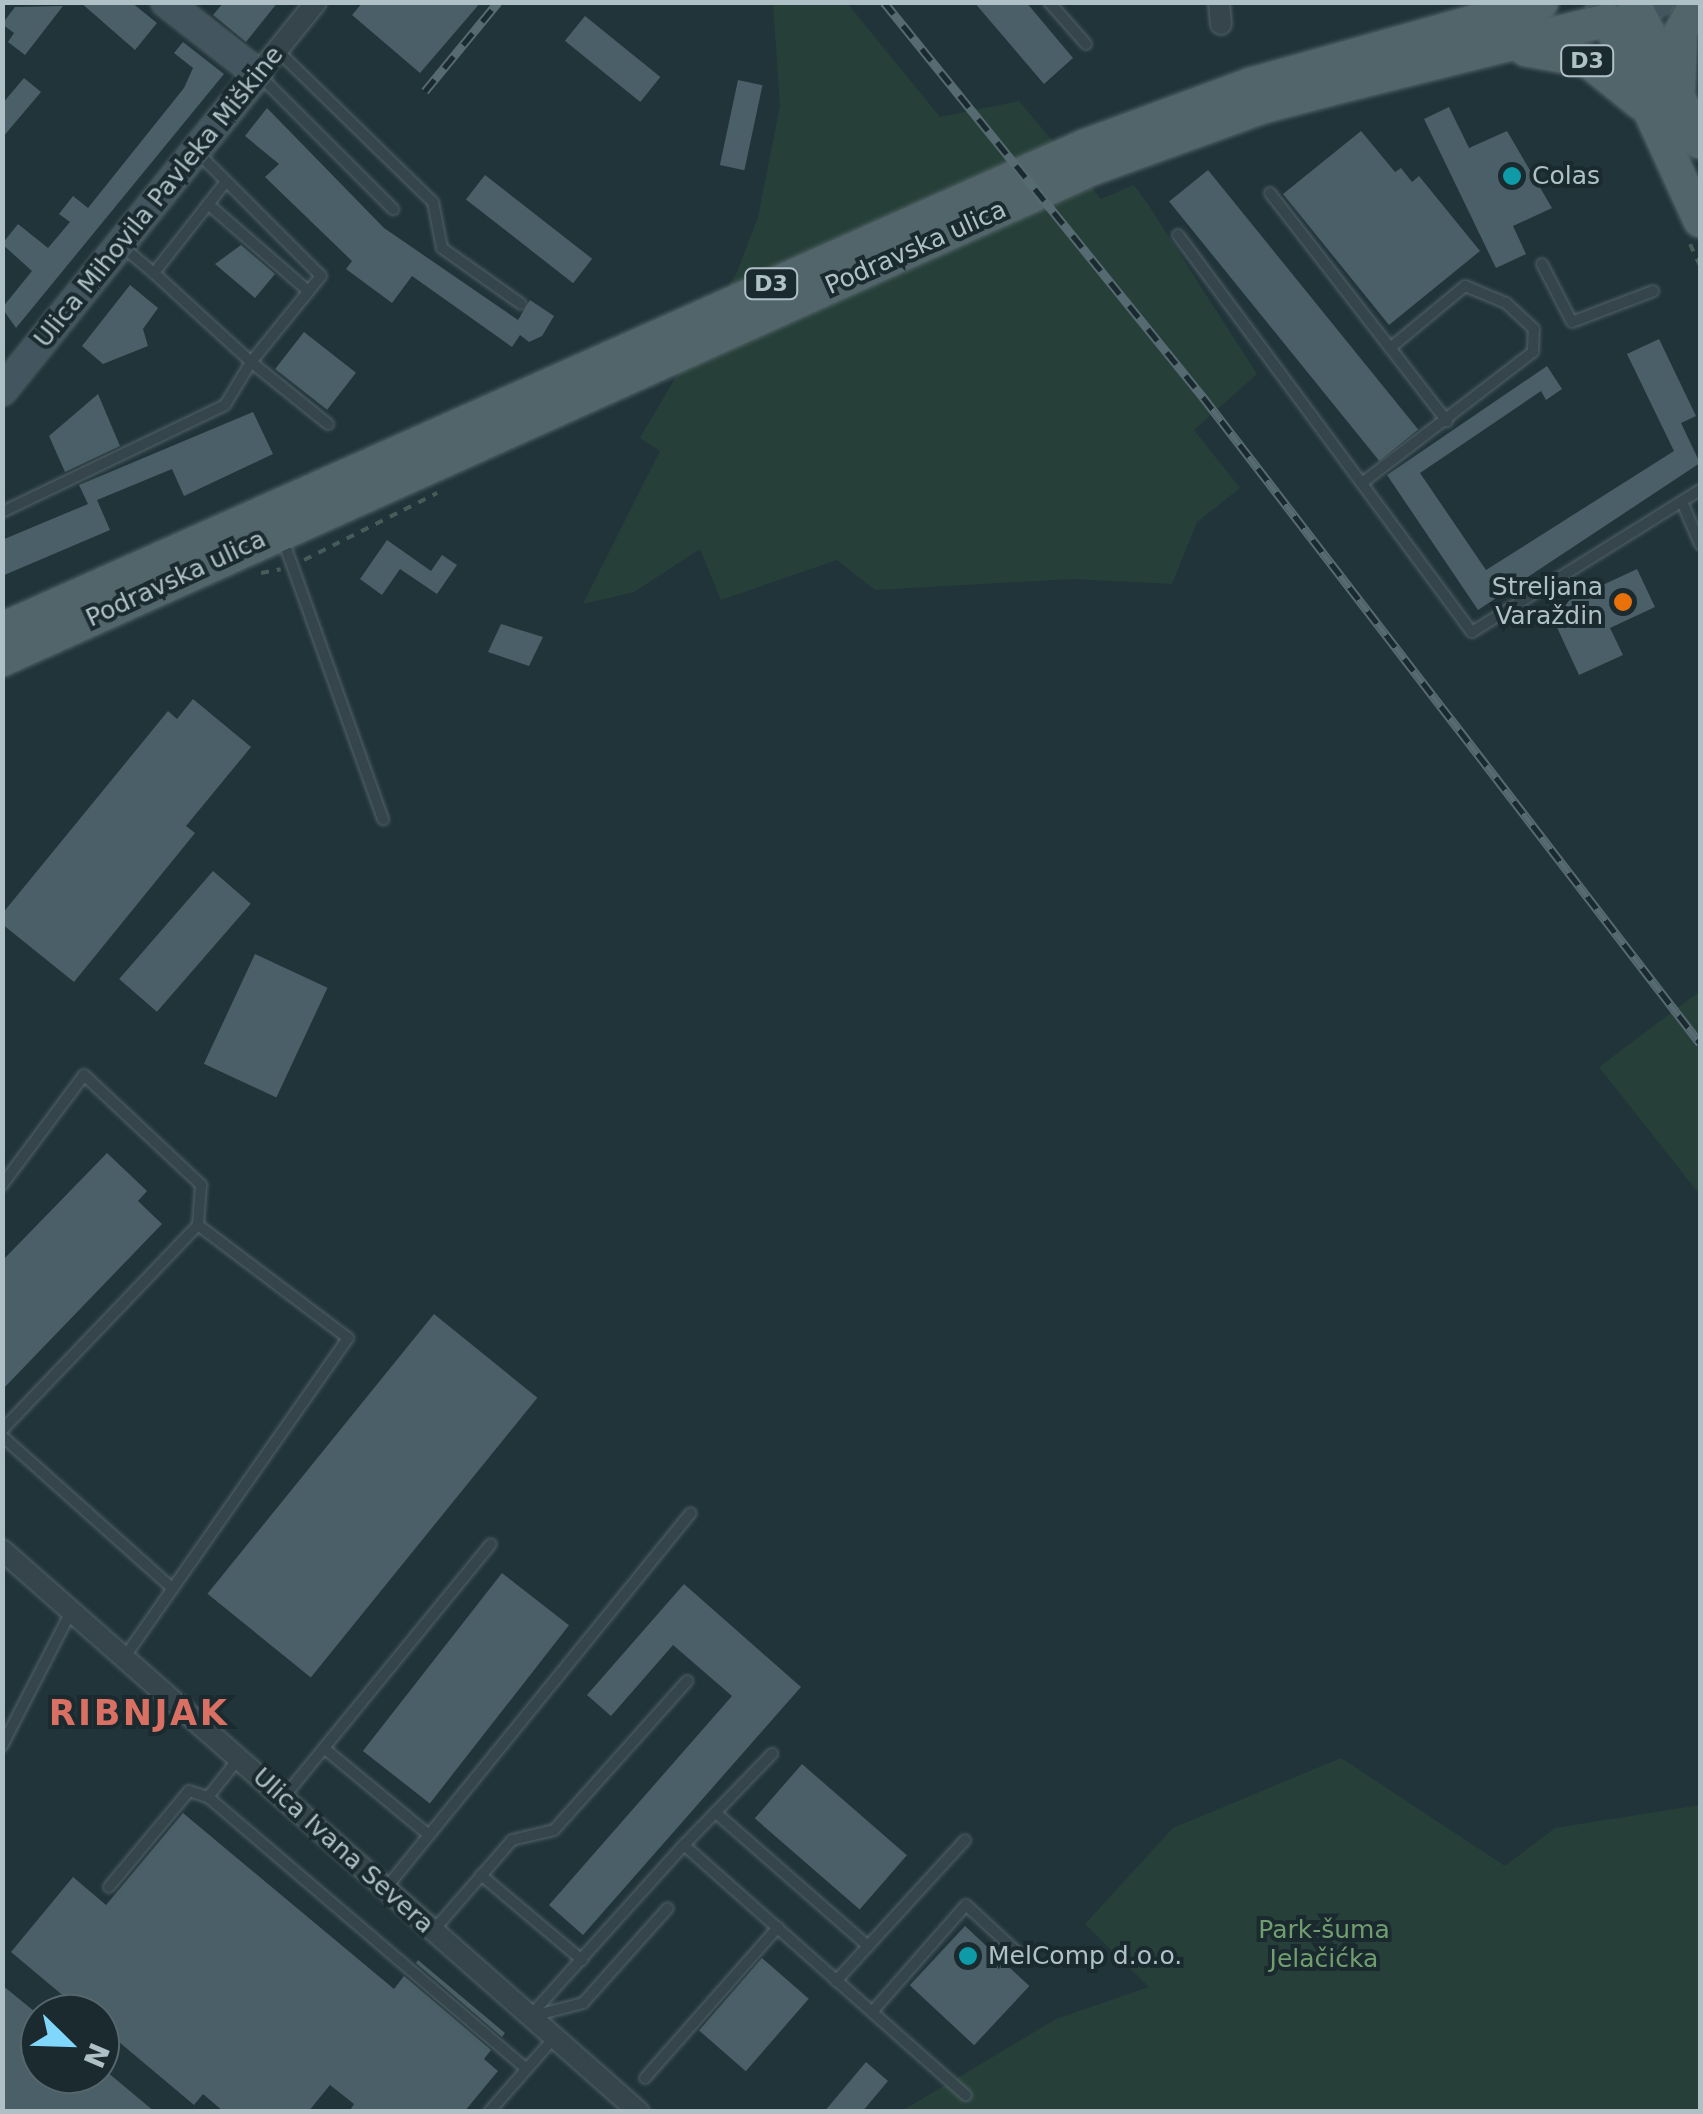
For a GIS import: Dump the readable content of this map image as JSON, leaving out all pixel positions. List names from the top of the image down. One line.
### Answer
{"streets":{"main road":["D3","Podravska ulica"],"street":["Ulica Mihovila Pavleka Miškine","Ulica Ivana Severa"]},"crossings":[["D3","Podravska ulica"]],"districts":["RIBNJAK"],"parks":["Park-šuma Jelačićka"],"places":["Colas","Streljana Varaždin","MelComp d.o.o."],"north":"bottom right"}
